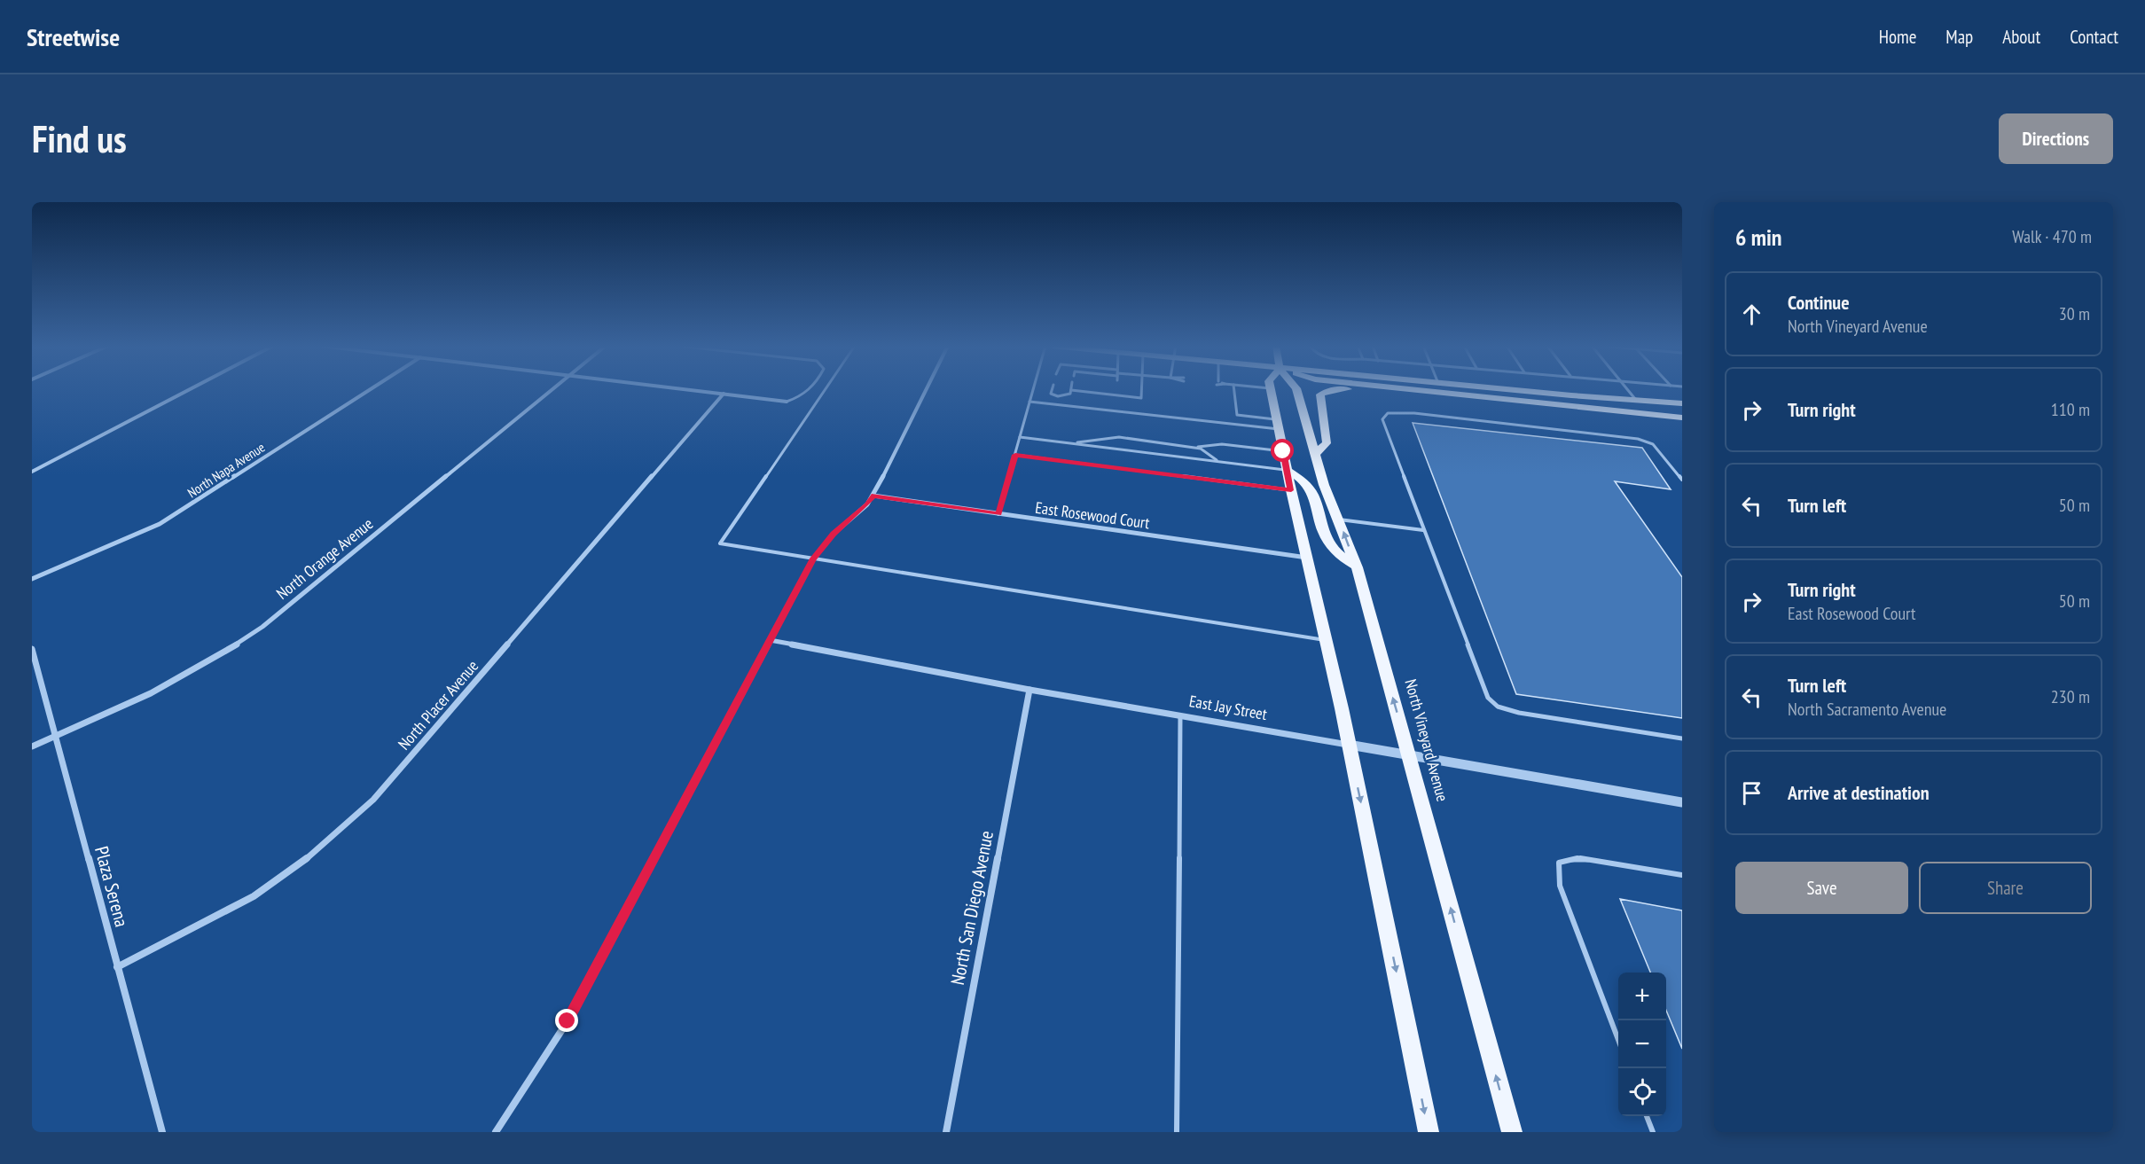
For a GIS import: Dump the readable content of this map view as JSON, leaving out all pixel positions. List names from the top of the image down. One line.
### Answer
{"streets":{"main road":["North Vineyard Avenue"],"street":["North Napa Avenue","East Rosewood Court","North Orange Avenue","North Placer Avenue","East Jay Street","Plaza Serena","North San Diego Avenue"]},"crossings":[["North Orange Avenue","Plaza Serena"],["North Placer Avenue","Plaza Serena"],["East Jay Street","North Vineyard Avenue"],["East Jay Street","North San Diego Avenue"]],"page":{"header":"Streetwise","nav":["Home","Map","About","Contact"],"buttons":["Directions",["Save","Share"]],"title":"Find us","heading":["6 min","Walk · 470 m"],"list":[["Continue","North Vineyard Avenue","30 m"],["Turn right","110 m"],["Turn left","50 m"],["Turn right","East Rosewood Court","50 m"],["Turn left","North Sacramento Avenue","230 m"],"Arrive at destination"],"map_buttons":["+","−"]}}
